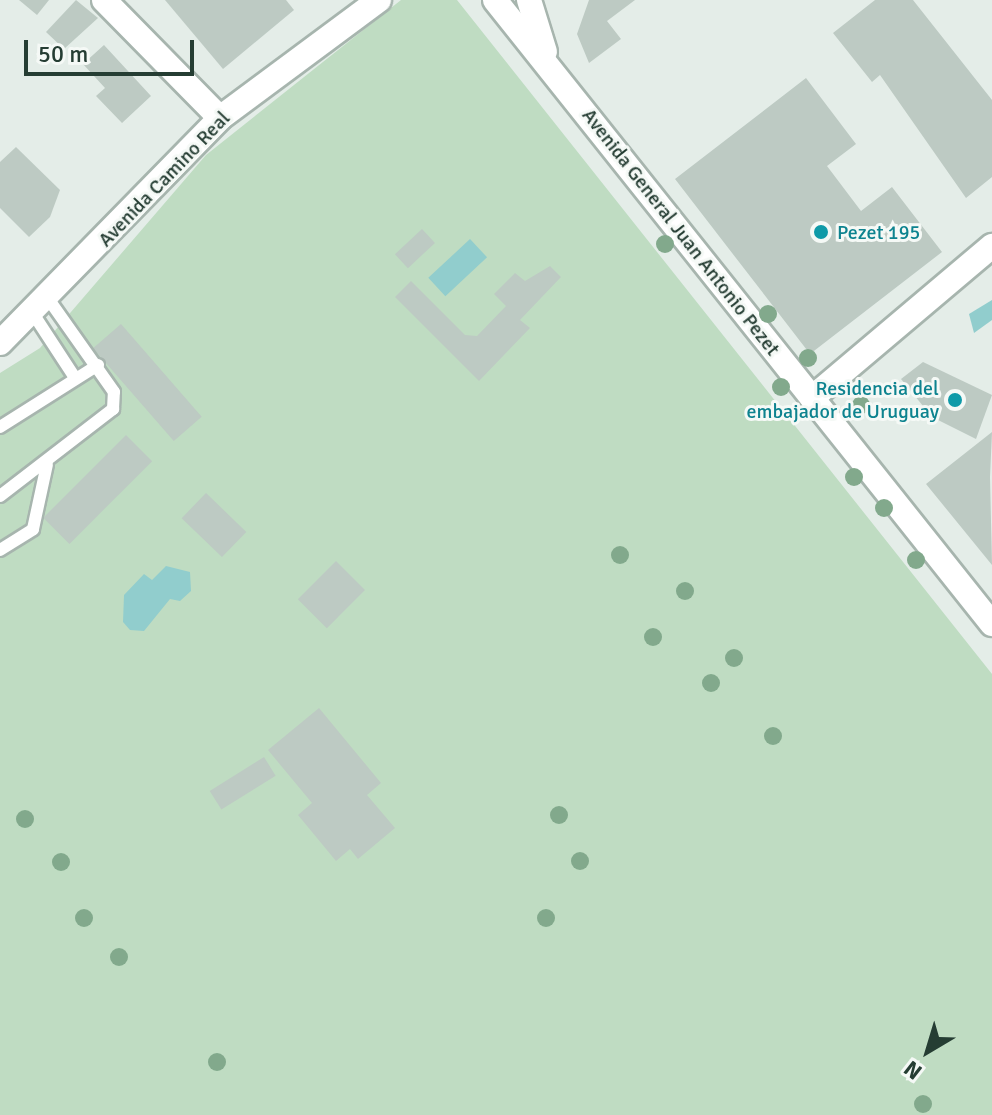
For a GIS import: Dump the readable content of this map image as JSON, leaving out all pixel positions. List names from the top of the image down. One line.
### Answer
{"streets":{"street":["Avenida Camino Real","Avenida General Juan Antonio Pezet"]},"places":["Pezet 195","Residencia del embajador de Uruguay"],"scale_bar":"50 m","north":"bottom left"}
